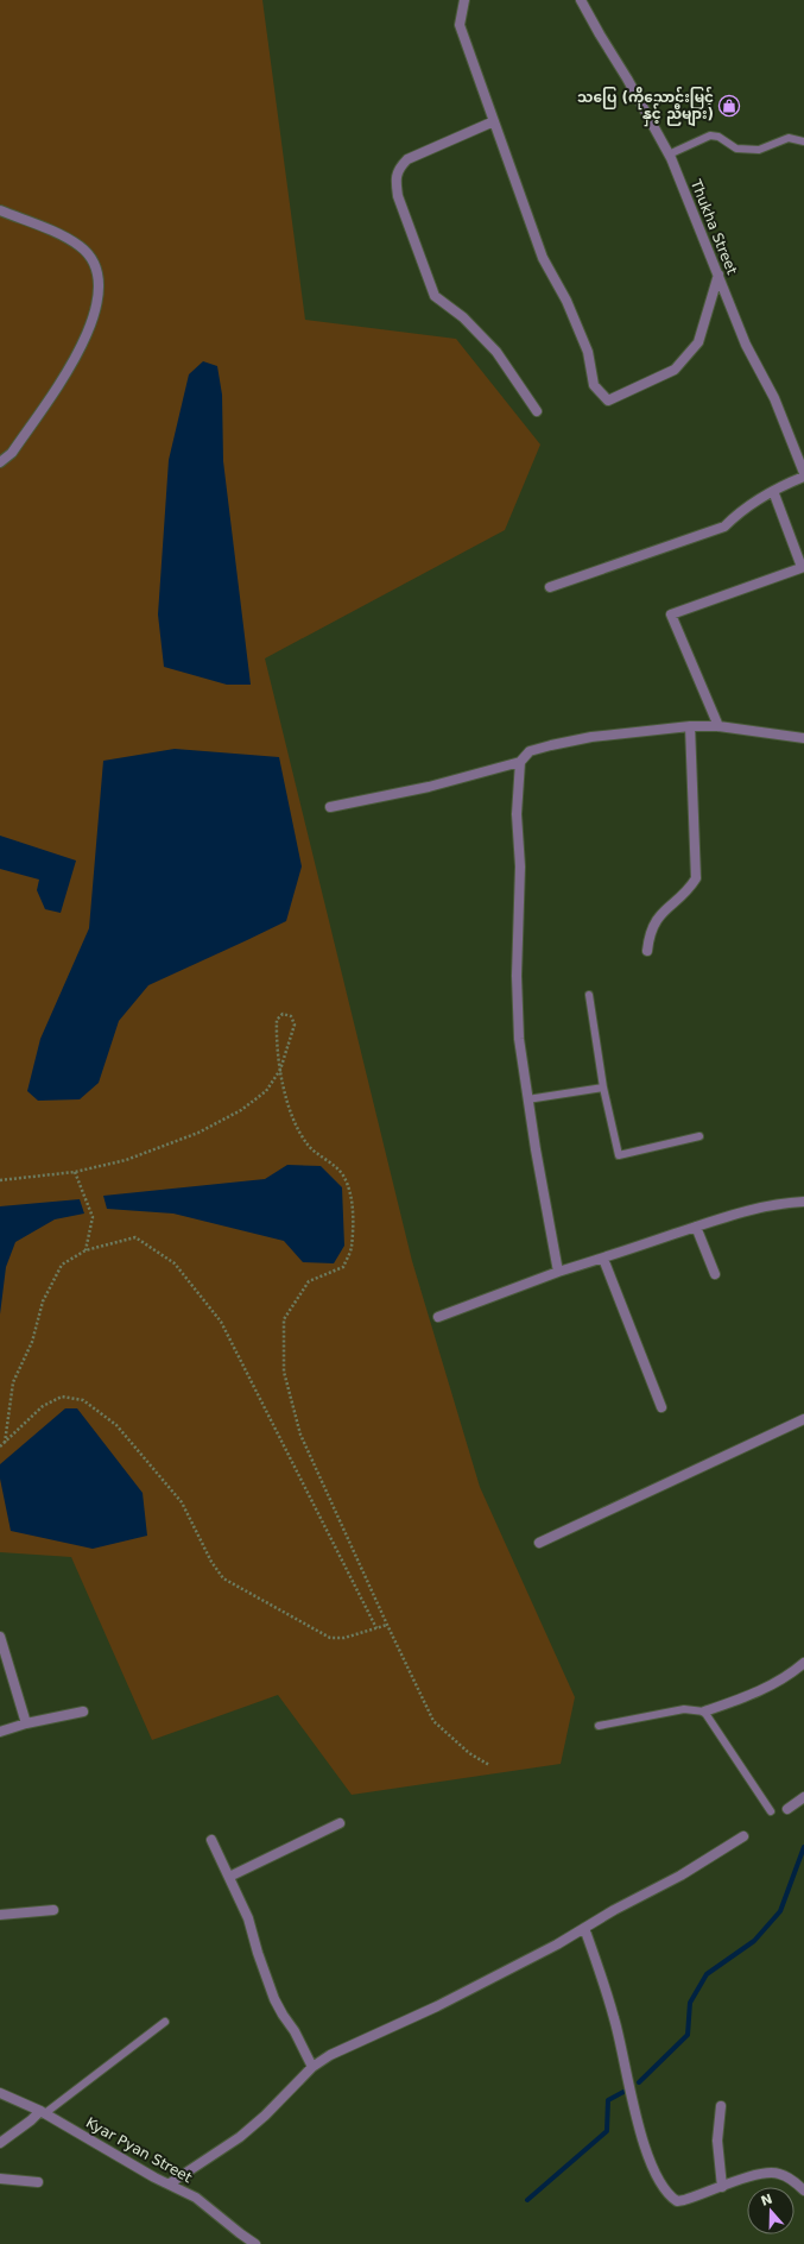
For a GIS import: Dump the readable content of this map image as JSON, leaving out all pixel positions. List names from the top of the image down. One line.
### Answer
{"streets":{"street":["Thukha Street","Kyar Pyan Street"]},"places":{"shop":["သပြေ (ကိုသောင်းမြင့် နှင့် ညီများ)"]},"north":"top"}
